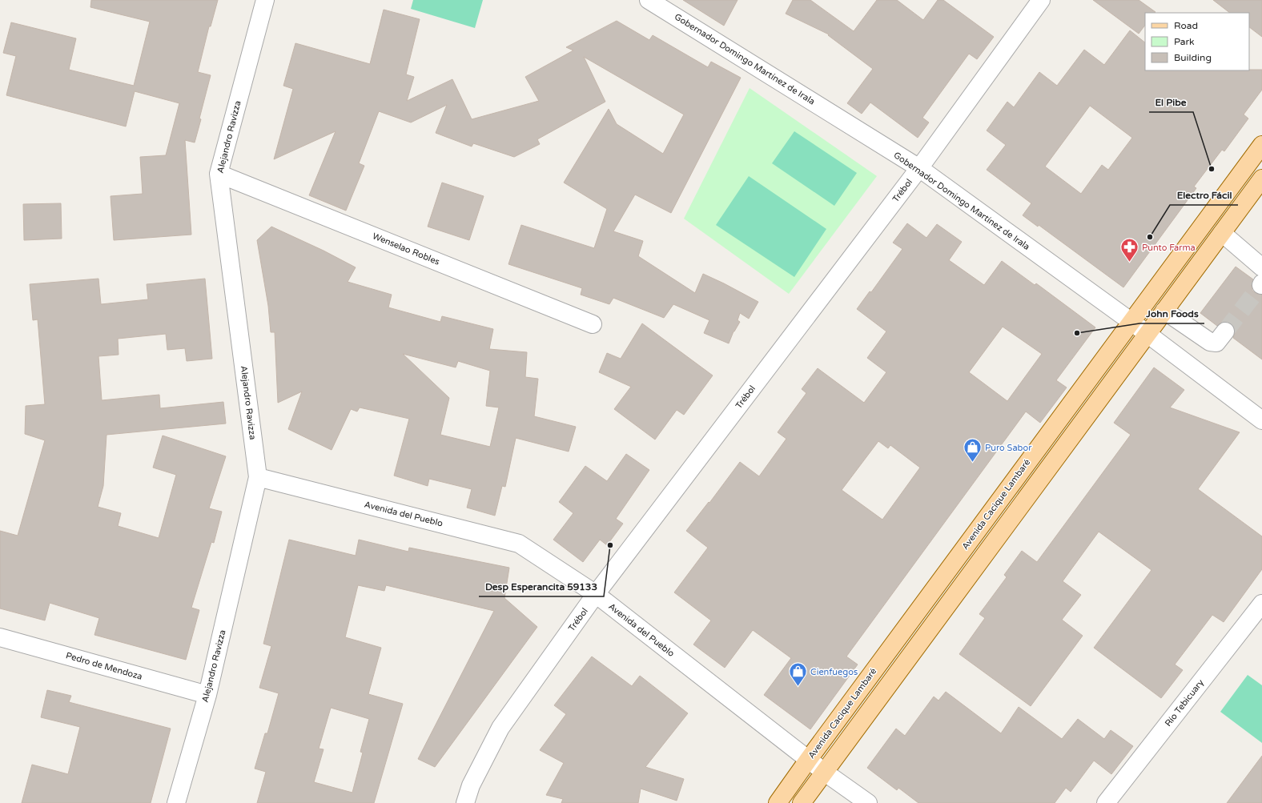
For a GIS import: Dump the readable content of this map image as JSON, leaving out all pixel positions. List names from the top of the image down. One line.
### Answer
{"streets":{"main road":["Avenida Cacique Lambaré"],"street":["Gobernador Domingo Martínez de Irala","Alejandro Ravizza","Trébol","Wenselao Robles","Avenida del Pueblo","Pedro de Mendoza","Río Tebicuary"]},"crossings":[["Gobernador Domingo Martínez de Irala","Trébol"],["Gobernador Domingo Martínez de Irala","Avenida Cacique Lambaré"],["Alejandro Ravizza","Wenselao Robles"],["Alejandro Ravizza","Avenida del Pueblo"],["Alejandro Ravizza","Pedro de Mendoza"],["Trébol","Avenida del Pueblo"],["Avenida Cacique Lambaré","Avenida del Pueblo"]],"places":{"other":["El Pibe","Electro Fácil","John Foods","Desp Esperancita 59133"],"pharmacy":["Punto Farma"],"shop":["Puro Sabor","Cienfuegos"]},"legend":["Road","Park","Building"]}
